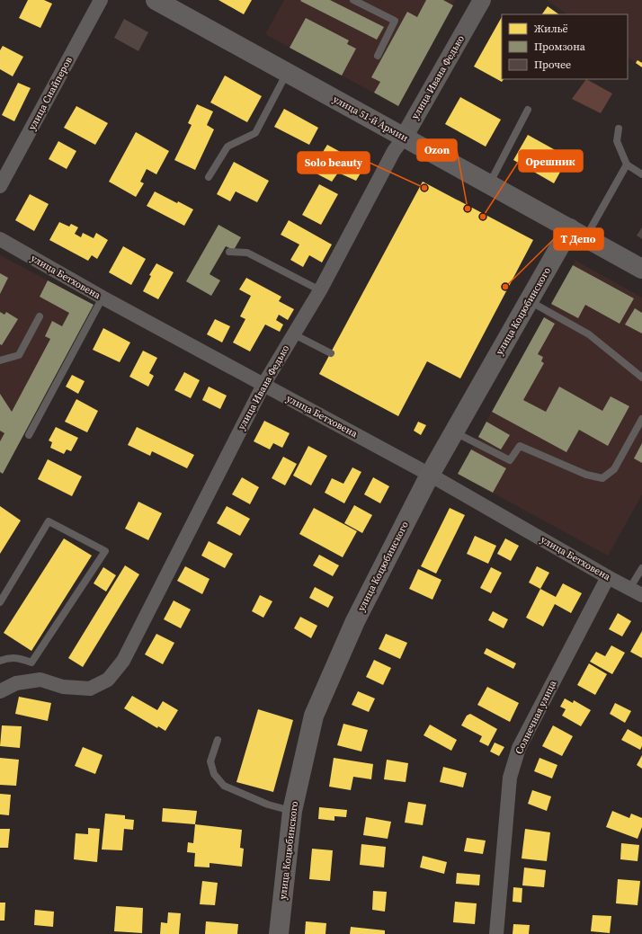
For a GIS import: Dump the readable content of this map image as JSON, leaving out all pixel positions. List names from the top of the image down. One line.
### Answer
{"streets":{"main road":["улица 51-й Армии","улица Коцюбинского"],"street":["улица Ивана Федько","улица Снайперов","улица Бетховена","Солнечная улица"]},"crossings":[["улица Ивана Федько","улица 51-й Армии"],["улица Ивана Федько","улица Бетховена"],["улица 51-й Армии","улица Коцюбинского"],["улица Бетховена","улица Коцюбинского"],["улица Бетховена","Солнечная улица"]],"places":["Solo beauty","Ozon","Орешник","Т Депо"],"legend":["Жильё","Промзона","Прочее"]}
